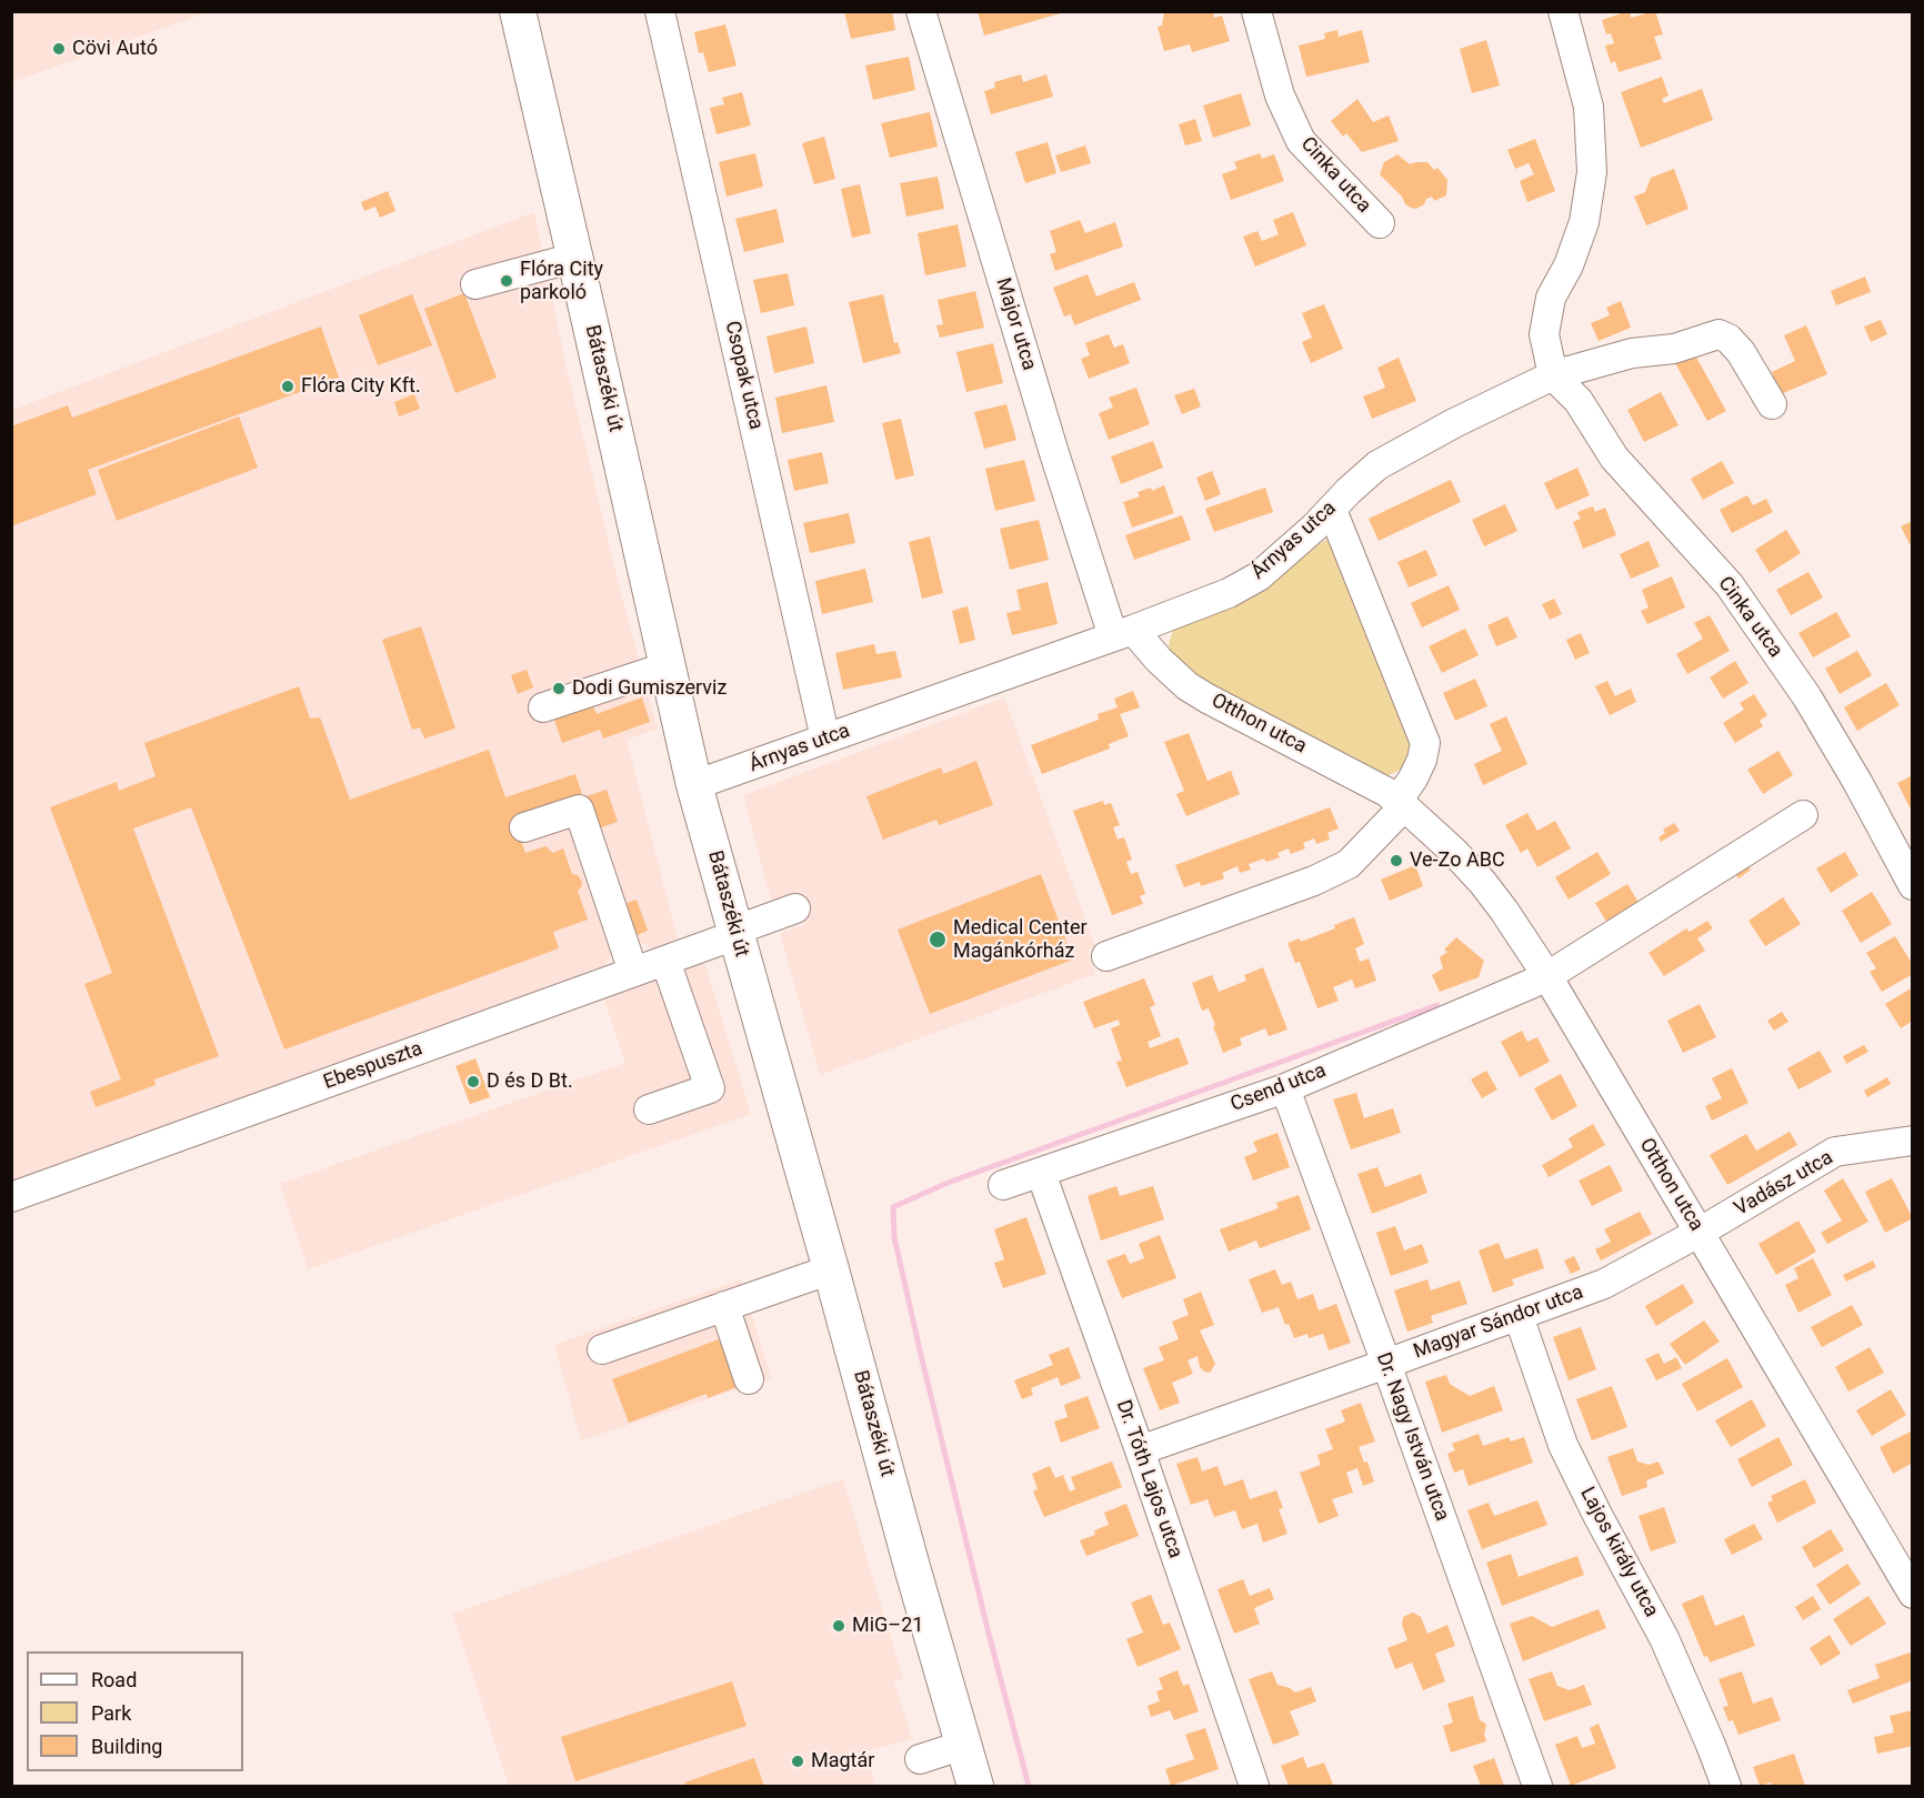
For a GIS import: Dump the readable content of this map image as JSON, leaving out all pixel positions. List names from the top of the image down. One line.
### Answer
{"streets":{"main road":["Bátaszéki út"],"street":["Cinka utca","Major utca","Csopak utca","Árnyas utca","Otthon utca","Ebespuszta","Csend utca","Vadász utca","Magyar Sándor utca","Dr. Nagy István utca","Dr. Tóth Lajos utca","Lajos király utca"]},"crossings":[["Cinka utca","Árnyas utca"],["Major utca","Árnyas utca"],["Major utca","Otthon utca"],["Csopak utca","Árnyas utca"],["Bátaszéki út","Árnyas utca"],["Bátaszéki út","Ebespuszta"],["Árnyas utca","Otthon utca"],["Otthon utca","Csend utca"],["Otthon utca","Vadász utca"],["Otthon utca","Magyar Sándor utca"],["Csend utca","Dr. Nagy István utca"],["Csend utca","Dr. Tóth Lajos utca"],["Vadász utca","Magyar Sándor utca"],["Magyar Sándor utca","Dr. Nagy István utca"],["Magyar Sándor utca","Dr. Tóth Lajos utca"],["Magyar Sándor utca","Lajos király utca"]],"places":["Cövi Autó","Flóra City parkoló","Flóra City Kft.","Dodi Gumiszerviz","Ve-Zo ABC","Medical Center Magánkórház","D és D Bt.","MiG–21","Magtár"],"legend":["Road","Park","Building"]}
